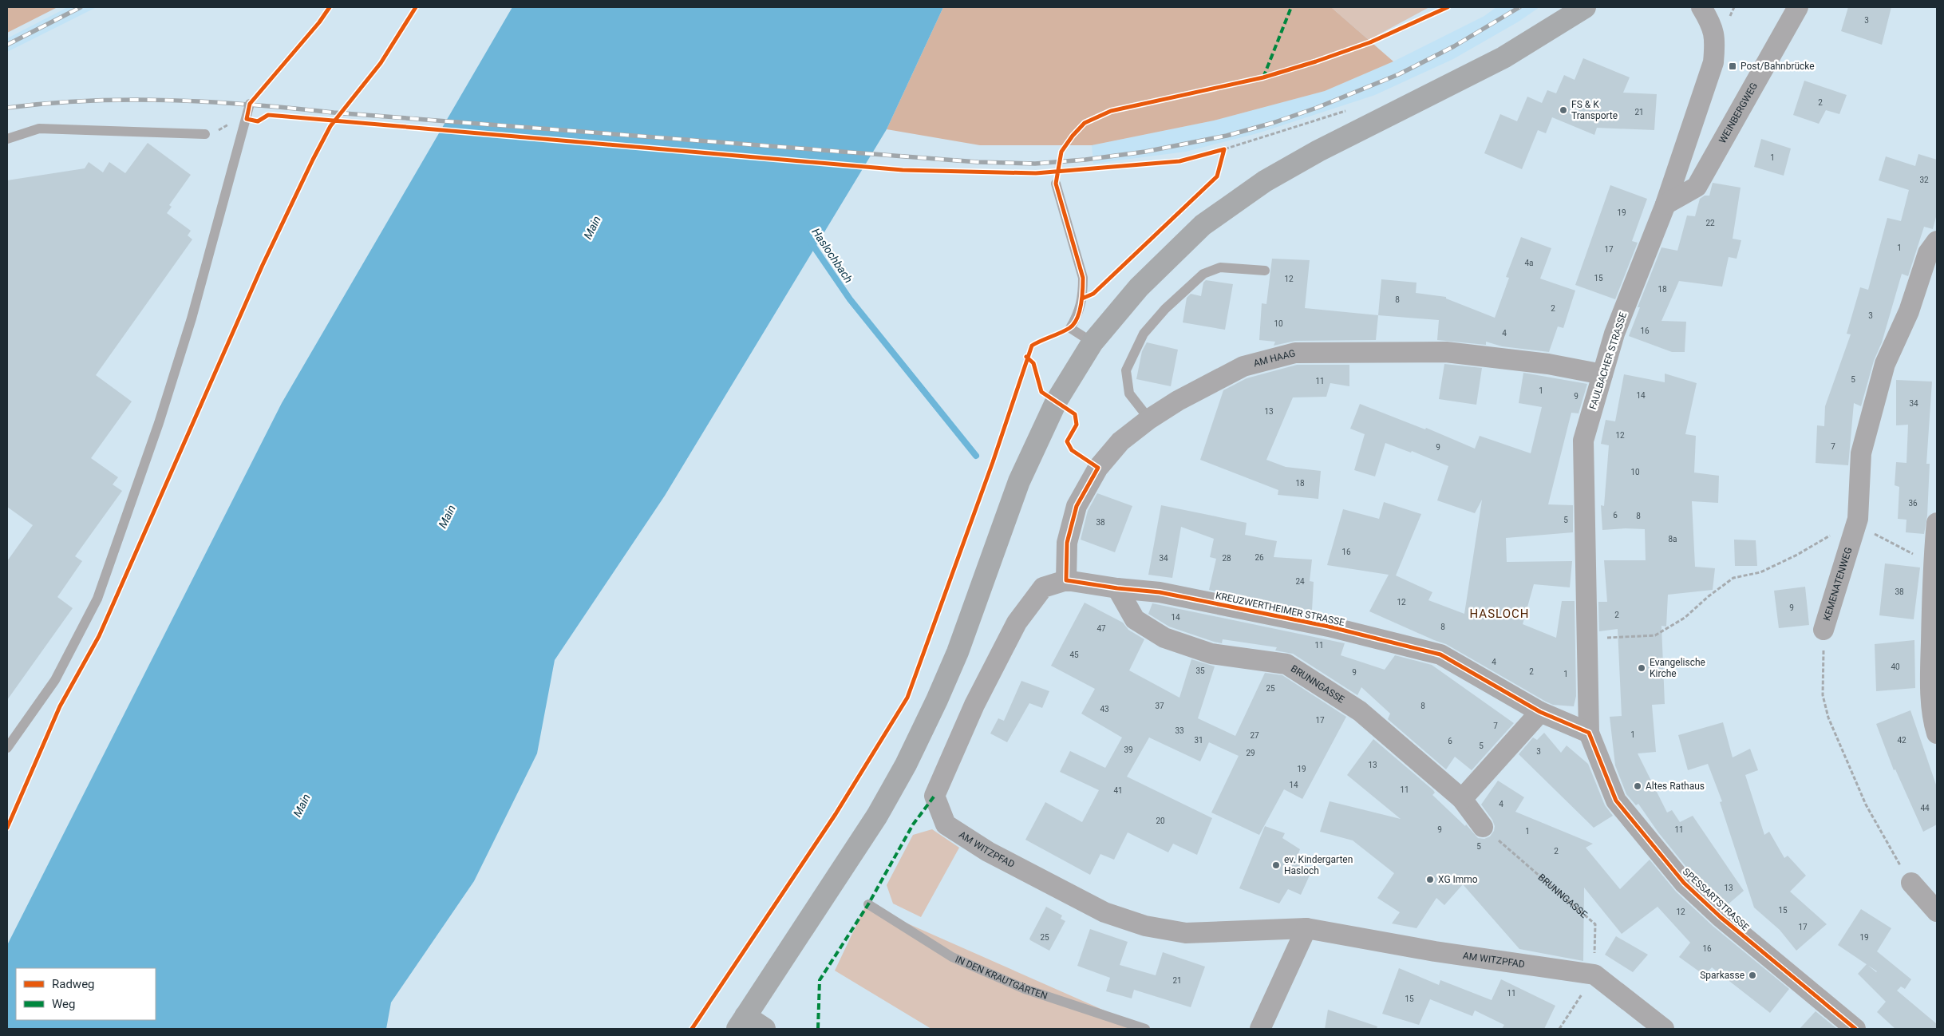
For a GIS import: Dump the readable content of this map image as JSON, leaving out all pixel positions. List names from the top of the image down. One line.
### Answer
{"streets":{"street":["WEINBERGWEG","AM HAAG","FAULBACHER STRASSE","KEMENATENWEG","KREUZWERTHEIMER STRASSE","BRUNNGASSE","AM WITZPFAD","SPESSARTSTRASSE"],"lane":["IN DEN KRAUTGÄRTEN"]},"crossings":[["WEINBERGWEG","FAULBACHER STRASSE"],["AM HAAG","FAULBACHER STRASSE"],["AM HAAG","KREUZWERTHEIMER STRASSE"],["AM HAAG","AM WITZPFAD"],["FAULBACHER STRASSE","KREUZWERTHEIMER STRASSE"],["FAULBACHER STRASSE","SPESSARTSTRASSE"],["KREUZWERTHEIMER STRASSE","BRUNNGASSE"],["KREUZWERTHEIMER STRASSE","AM WITZPFAD"],["KREUZWERTHEIMER STRASSE","SPESSARTSTRASSE"],["BRUNNGASSE","AM WITZPFAD"]],"districts":["HASLOCH"],"water":["Main","Haslochbach"],"places":{"transit":["Post/Bahnbrücke"],"other":["FS & K Transporte","Evangelische Kirche","Altes Rathaus","ev. Kindergarten Hasloch","XG Immo","Sparkasse"]},"house_numbers":["3","2","21","1","32","19","22","1","17","4a","15","12","18","8","2","3","10","16","4","5","11","1","14","9","34","13","12","7","9","10","18","36","6","8","5","38","8a","16","26","34","28","24","38","12","9","2","14","8","47","11","45","4","40","35","2","9","1","25","37","8","43","17","7","33","1","27","31","42","6","5","39","3","29","13","19","14","11","41","4","44","20","9","11","1","5","2","13","15","12","17","25","19","16","21","11","15"],"legend":["Radweg","Weg"]}
